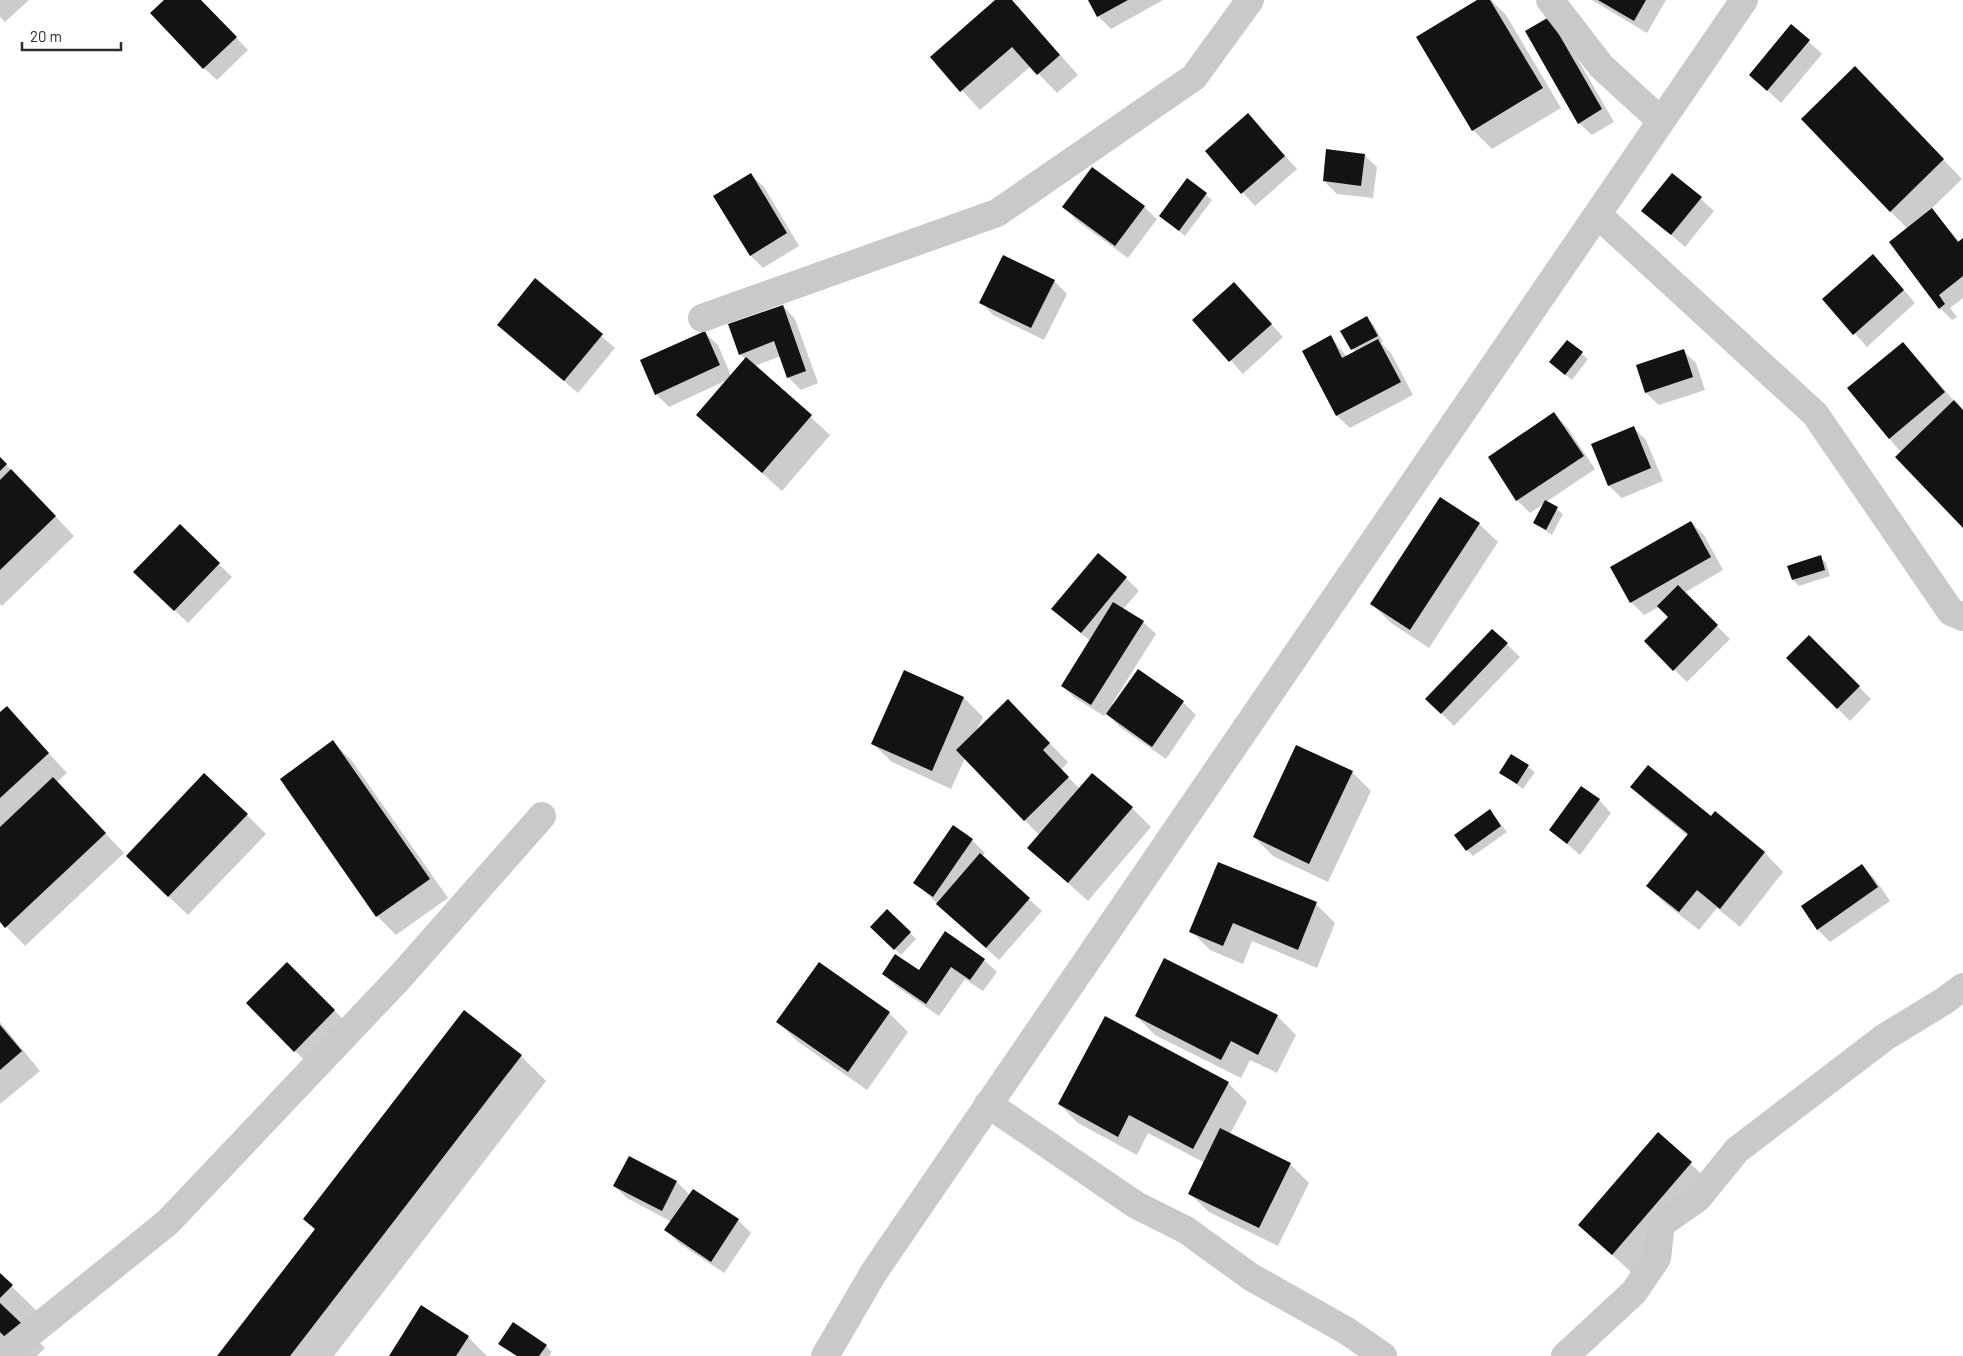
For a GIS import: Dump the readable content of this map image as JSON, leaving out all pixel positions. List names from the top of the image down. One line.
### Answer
{"scale_bar":"20 m"}
